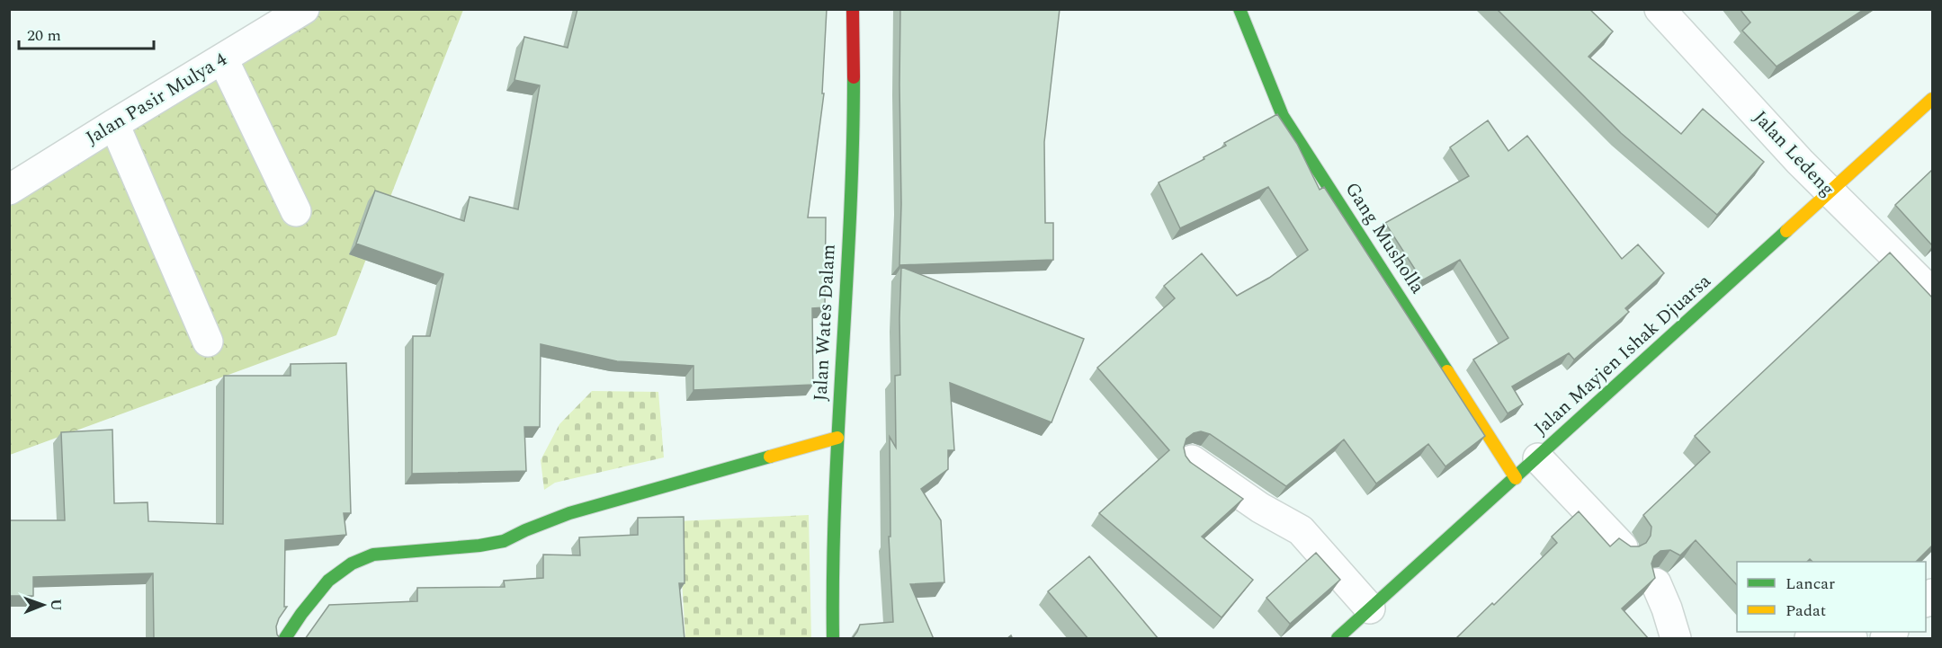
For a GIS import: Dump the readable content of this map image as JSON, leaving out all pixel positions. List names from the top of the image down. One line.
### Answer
{"streets":{"street":["Jalan Pasir Mulya 4","Jalan Ledeng","Gang Musholla","Jalan Wates Dalam","Jalan Mayjen Ishak Djuarsa"]},"crossings":[["Jalan Ledeng","Jalan Mayjen Ishak Djuarsa"],["Gang Musholla","Jalan Mayjen Ishak Djuarsa"]],"legend":["Lancar","Padat"],"scale_bar":"20 m","north":"right"}
